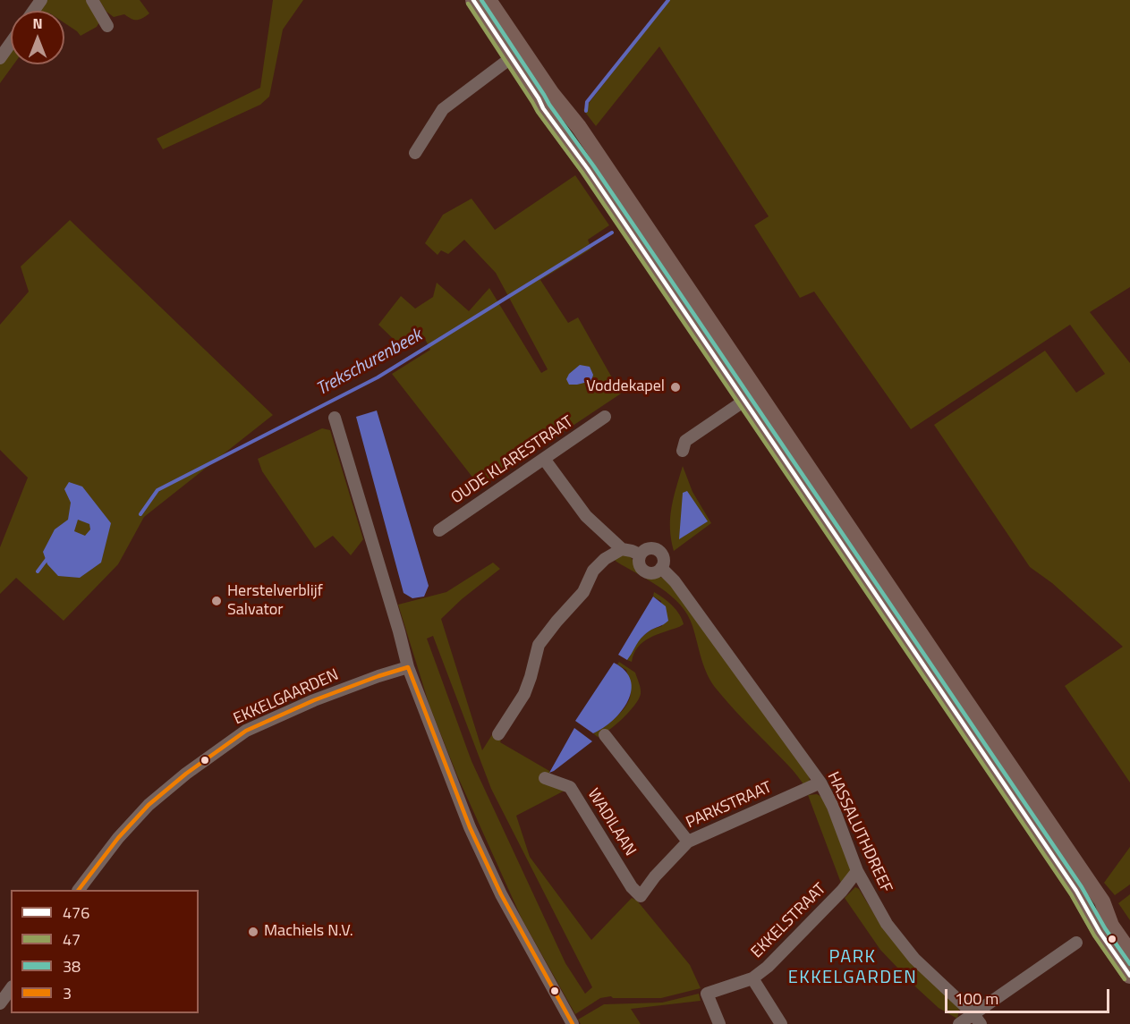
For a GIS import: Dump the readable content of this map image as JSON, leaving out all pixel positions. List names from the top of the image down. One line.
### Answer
{"streets":{"street":["OUDE KLARESTRAAT","EKKELGAARDEN","PARKSTRAAT","WADILAAN","HASSALUTHDREEF","EKKELSTRAAT"]},"crossings":[["PARKSTRAAT","WADILAAN"],["PARKSTRAAT","HASSALUTHDREEF"],["HASSALUTHDREEF","EKKELSTRAAT"]],"districts":["PARK EKKELGARDEN"],"water":["Trekschurenbeek"],"places":["Voddekapel","Herstelverblijf Salvator","Machiels N.V."],"lines":["transit line 476","transit line 38","transit line 47","transit line 3"],"legend":["476","47","38","3"],"scale_bar":"100 m","north":"top"}
